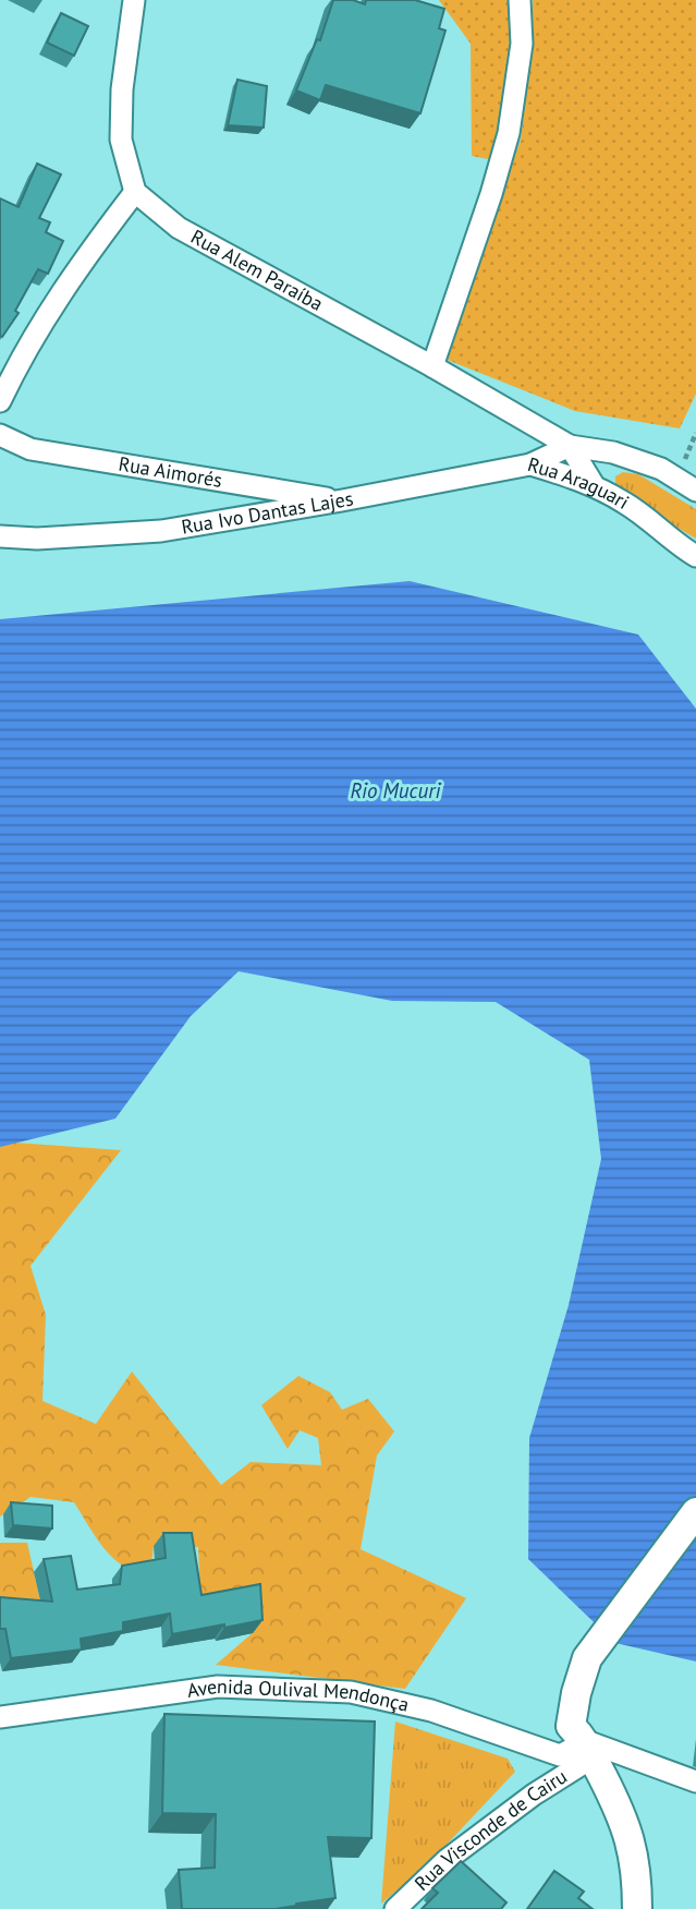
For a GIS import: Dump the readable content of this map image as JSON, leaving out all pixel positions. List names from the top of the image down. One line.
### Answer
{"streets":{"street":["Rua Alem Paraíba","Rua Aimorés","Rua Araguari","Rua Ivo Dantas Lajes","Avenida Oulival Mendonça","Rua Visconde de Cairu"]},"crossings":[["Rua Alem Paraíba","Rua Araguari"],["Rua Aimorés","Rua Ivo Dantas Lajes"],["Rua Araguari","Rua Ivo Dantas Lajes"],["Avenida Oulival Mendonça","Rua Visconde de Cairu"]],"water":["Rio Mucuri"]}
